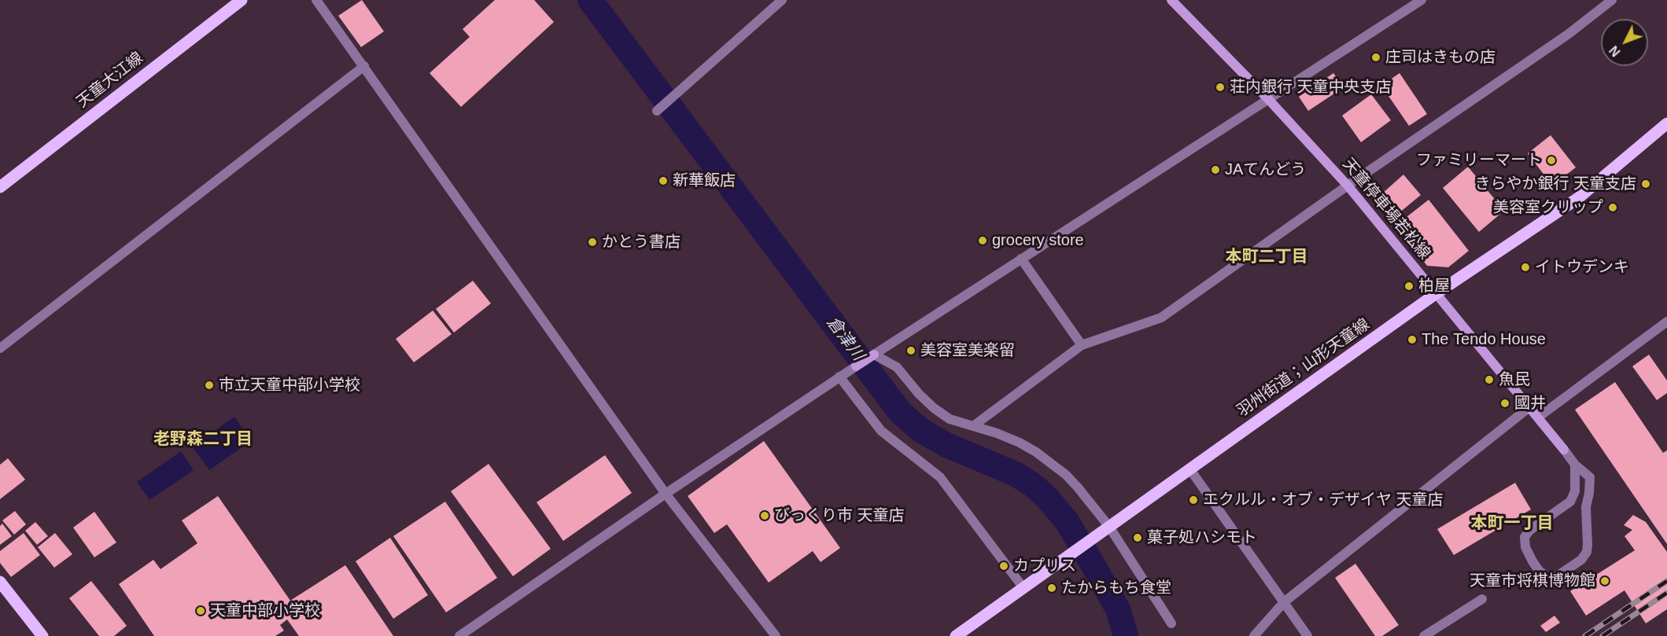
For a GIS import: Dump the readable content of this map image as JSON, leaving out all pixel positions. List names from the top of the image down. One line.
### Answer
{"streets":{"main road":["天童大江線","天童停車場若松線","羽州街道；山形天童線"]},"crossings":[["天童停車場若松線","羽州街道；山形天童線"]],"districts":["本町二丁目","老野森二丁目","本町一丁目"],"water":["倉津川"],"places":["庄司はきもの店","荘内銀行 天童中央支店","ファミリーマート","JAてんどう","新華飯店","きらやか銀行 天童支店","美容室クリップ","grocery store","かとう書店","イトウデンキ","柏屋","The Tendo House","美容室美楽留","魚民","市立天童中部小学校","國井","エクルル・オブ・デザイヤ 天童店","びっくり市 天童店","菓子処ハシモト","カプリス","天童市将棋博物館","たからもち食堂","天童中部小学校"],"north":"bottom left"}
